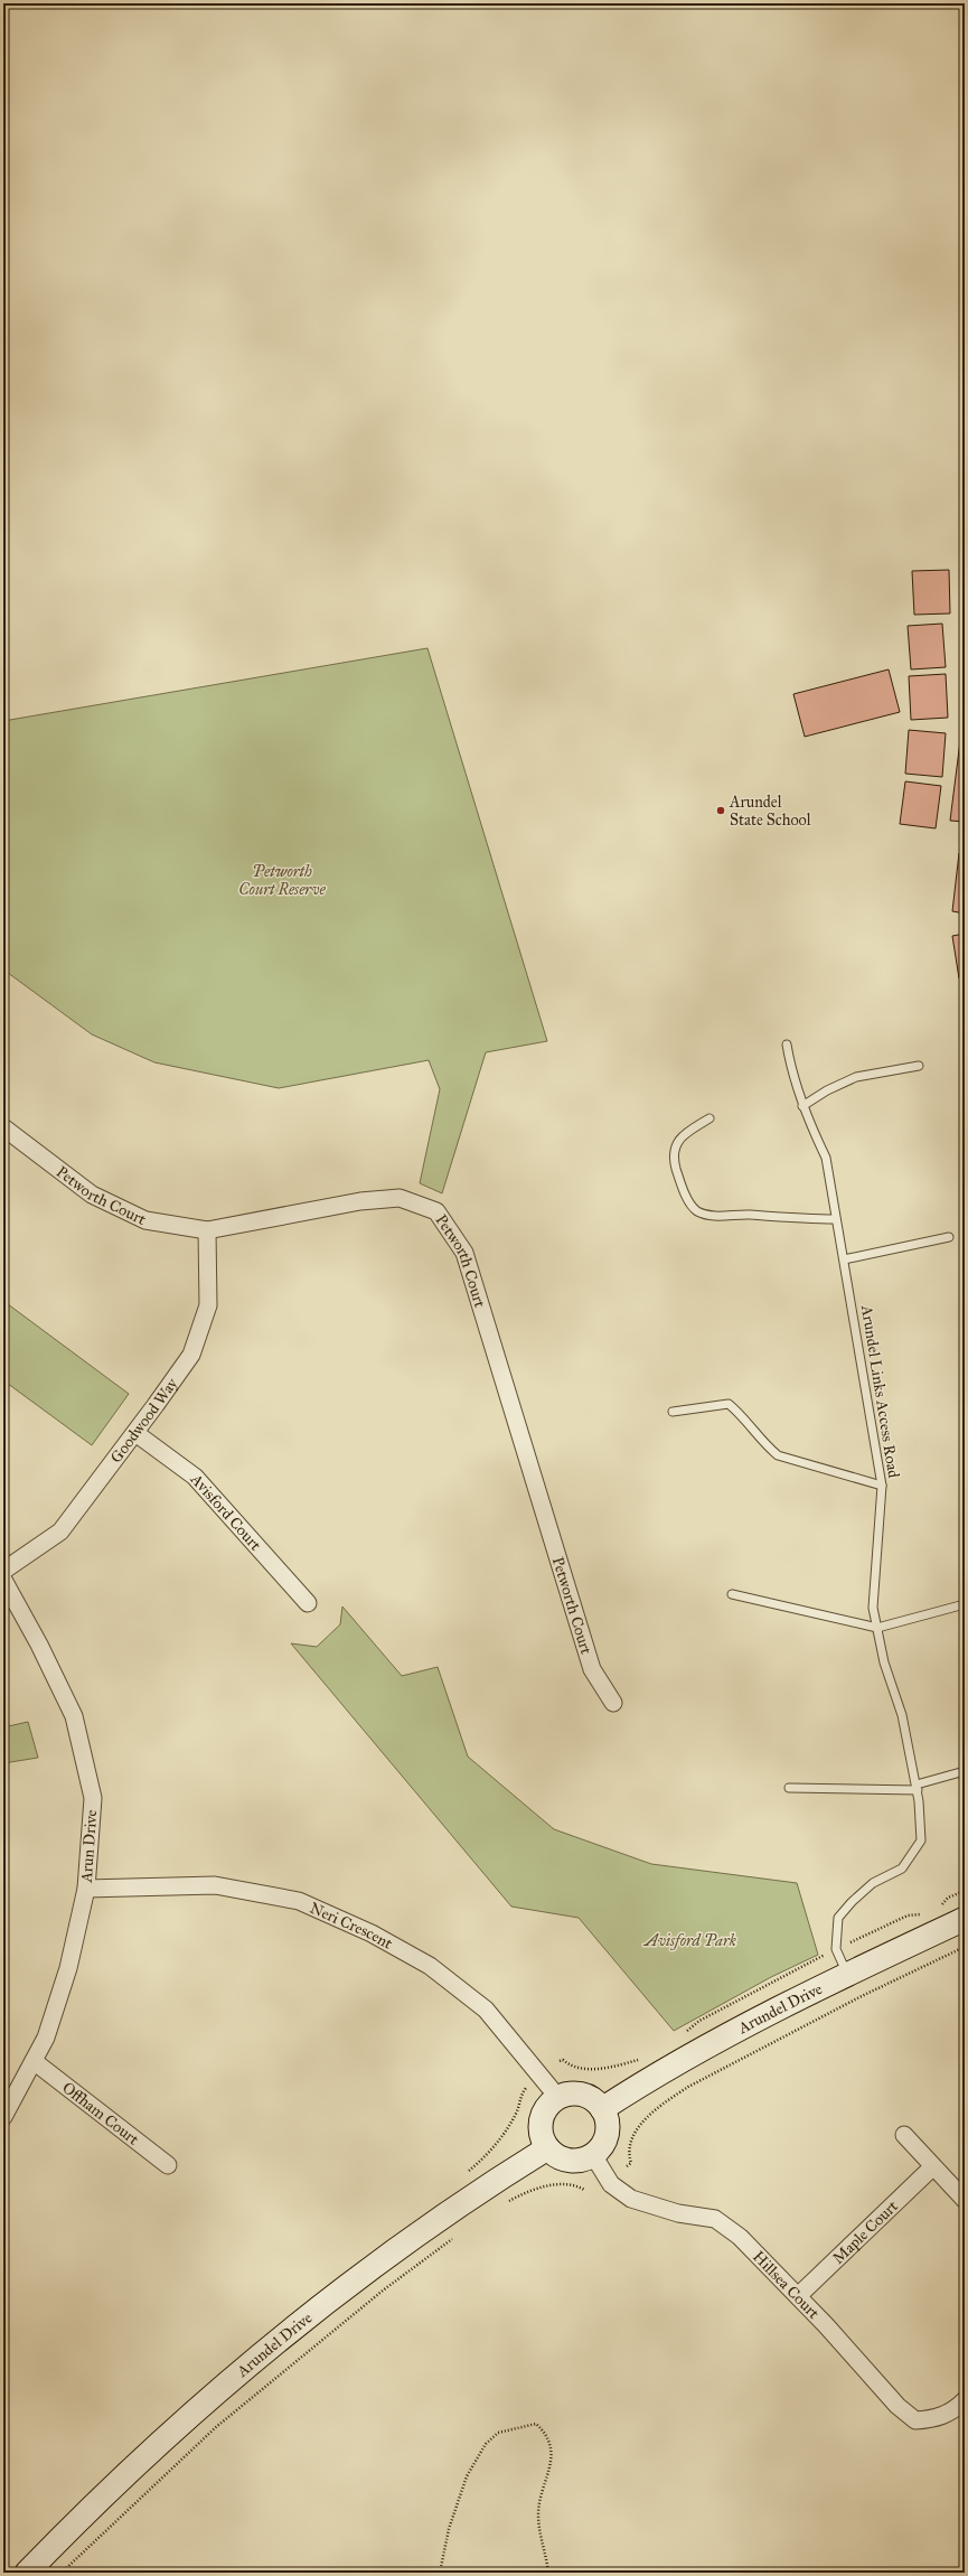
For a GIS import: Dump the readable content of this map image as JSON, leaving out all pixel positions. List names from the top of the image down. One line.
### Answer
{"streets":{"main road":["Arundel Drive"],"street":["Petworth Court","Goodwood Way","Avisford Court","Arun Drive","Neri Crescent","Offham Court","Maple Court","Hillsea Court"],"lane":["Arundel Links Access Road"]},"crossings":[["Petworth Court","Goodwood Way"],["Arundel Links Access Road","Arundel Drive"],["Goodwood Way","Avisford Court"],["Arun Drive","Neri Crescent"],["Arun Drive","Offham Court"],["Neri Crescent","Arundel Drive"],["Neri Crescent","Hillsea Court"],["Arundel Drive","Hillsea Court"],["Maple Court","Hillsea Court"]],"parks":["Petworth Court Reserve","Avisford Park"],"places":["Arundel State School"]}
